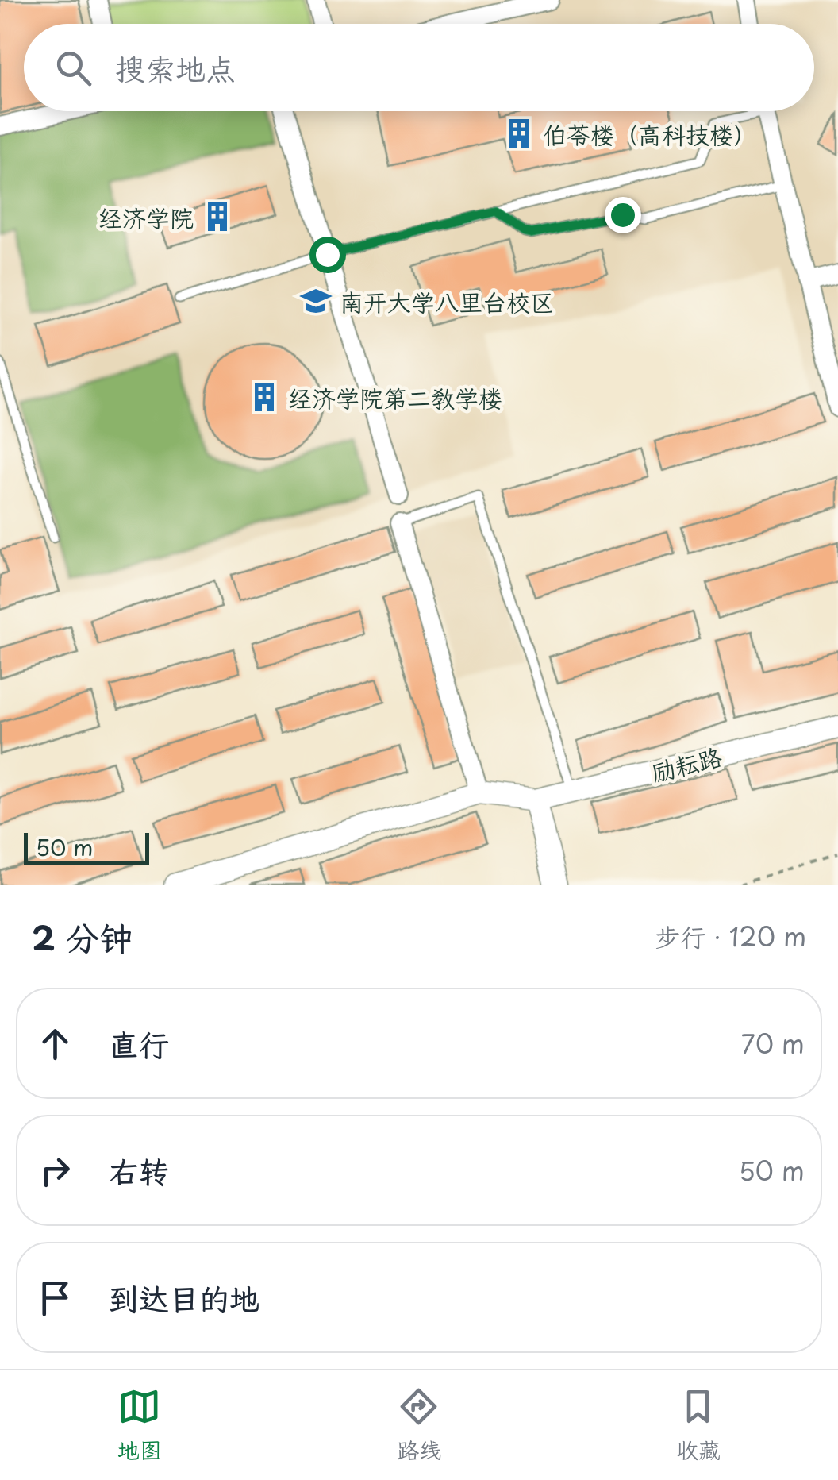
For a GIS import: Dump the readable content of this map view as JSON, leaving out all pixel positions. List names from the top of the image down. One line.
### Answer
{"streets":{"street":["励耘路"]},"places":{"building":["伯苓楼（高科技楼）","经济学院","经济学院第二教学楼"],"school or university":["南开大学八里台校区"]},"scale_bar":"50 m","page":{"search":"搜索地点","scale":"50 m","heading":["2 分钟","步行 · 120 m"],"list":[["直行","70 m"],["右转","50 m"],"到达目的地"],"nav":["地图","路线","收藏"]}}
